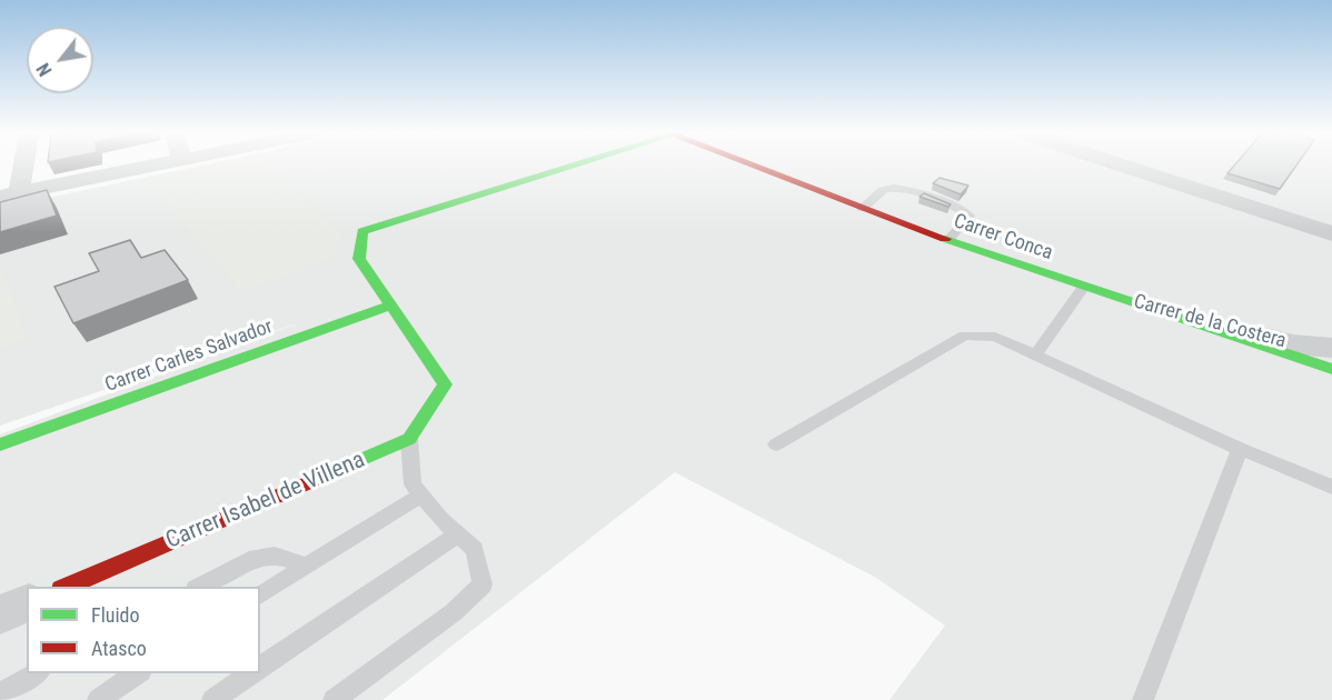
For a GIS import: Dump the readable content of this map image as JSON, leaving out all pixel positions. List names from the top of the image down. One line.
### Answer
{"streets":{"street":["Carrer Conca","Carrer de la Costera","Carrer Carles Salvador","Carrer Isabel de Villena"]},"crossings":[["Carrer Conca","Carrer de la Costera"]],"legend":["Fluido","Atasco"],"north":"bottom left"}
